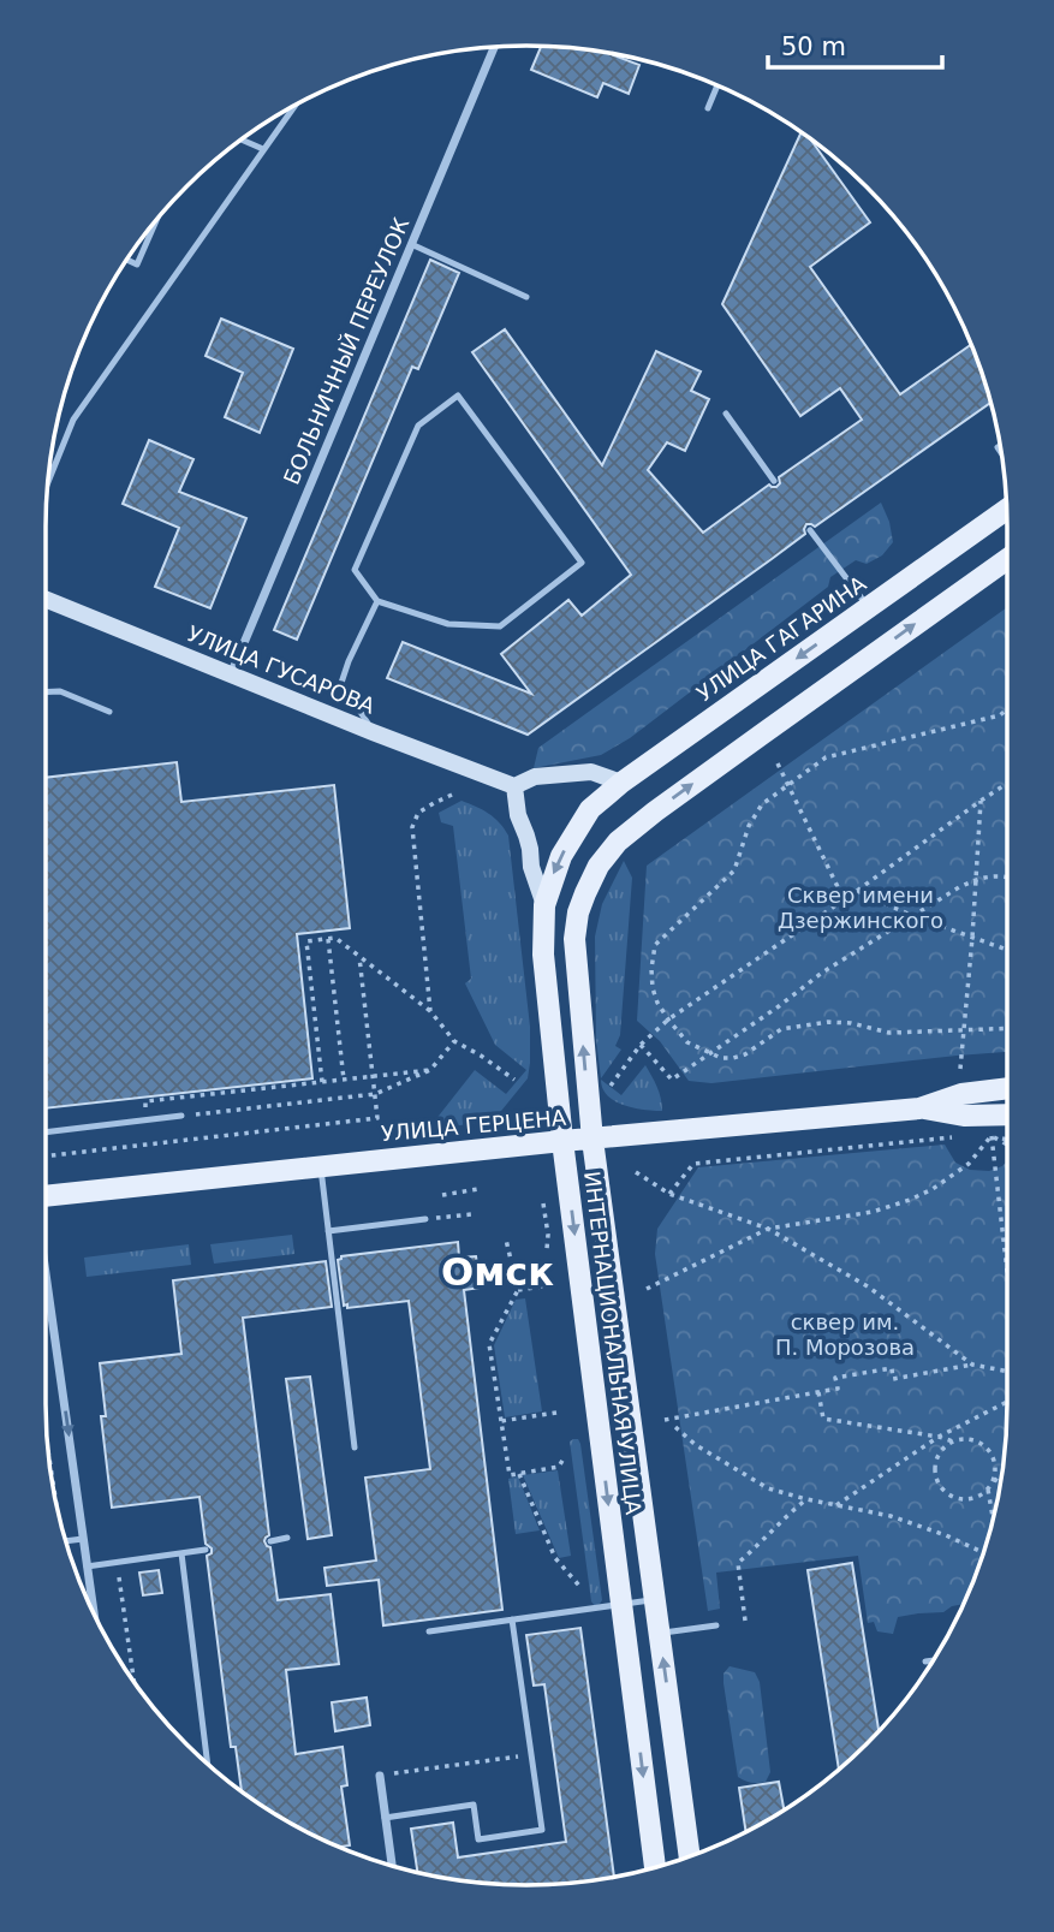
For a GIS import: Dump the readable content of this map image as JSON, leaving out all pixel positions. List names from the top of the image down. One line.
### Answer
{"streets":{"main road":["УЛИЦА ГАГАРИНА","УЛИЦА ГУСАРОВА","УЛИЦА ГЕРЦЕНА","ИНТЕРНАЦИОНАЛЬНАЯ УЛИЦА"],"street":["БОЛЬНИЧНЫЙ ПЕРЕУЛОК"]},"crossings":[["БОЛЬНИЧНЫЙ ПЕРЕУЛОК","УЛИЦА ГУСАРОВА"],["УЛИЦА ГАГАРИНА","ИНТЕРНАЦИОНАЛЬНАЯ УЛИЦА"],["УЛИЦА ГЕРЦЕНА","ИНТЕРНАЦИОНАЛЬНАЯ УЛИЦА"]],"districts":["Омск"],"parks":["Сквер имени Дзержинского","сквер им. П. Морозова"],"scale_bar":"50 m"}
